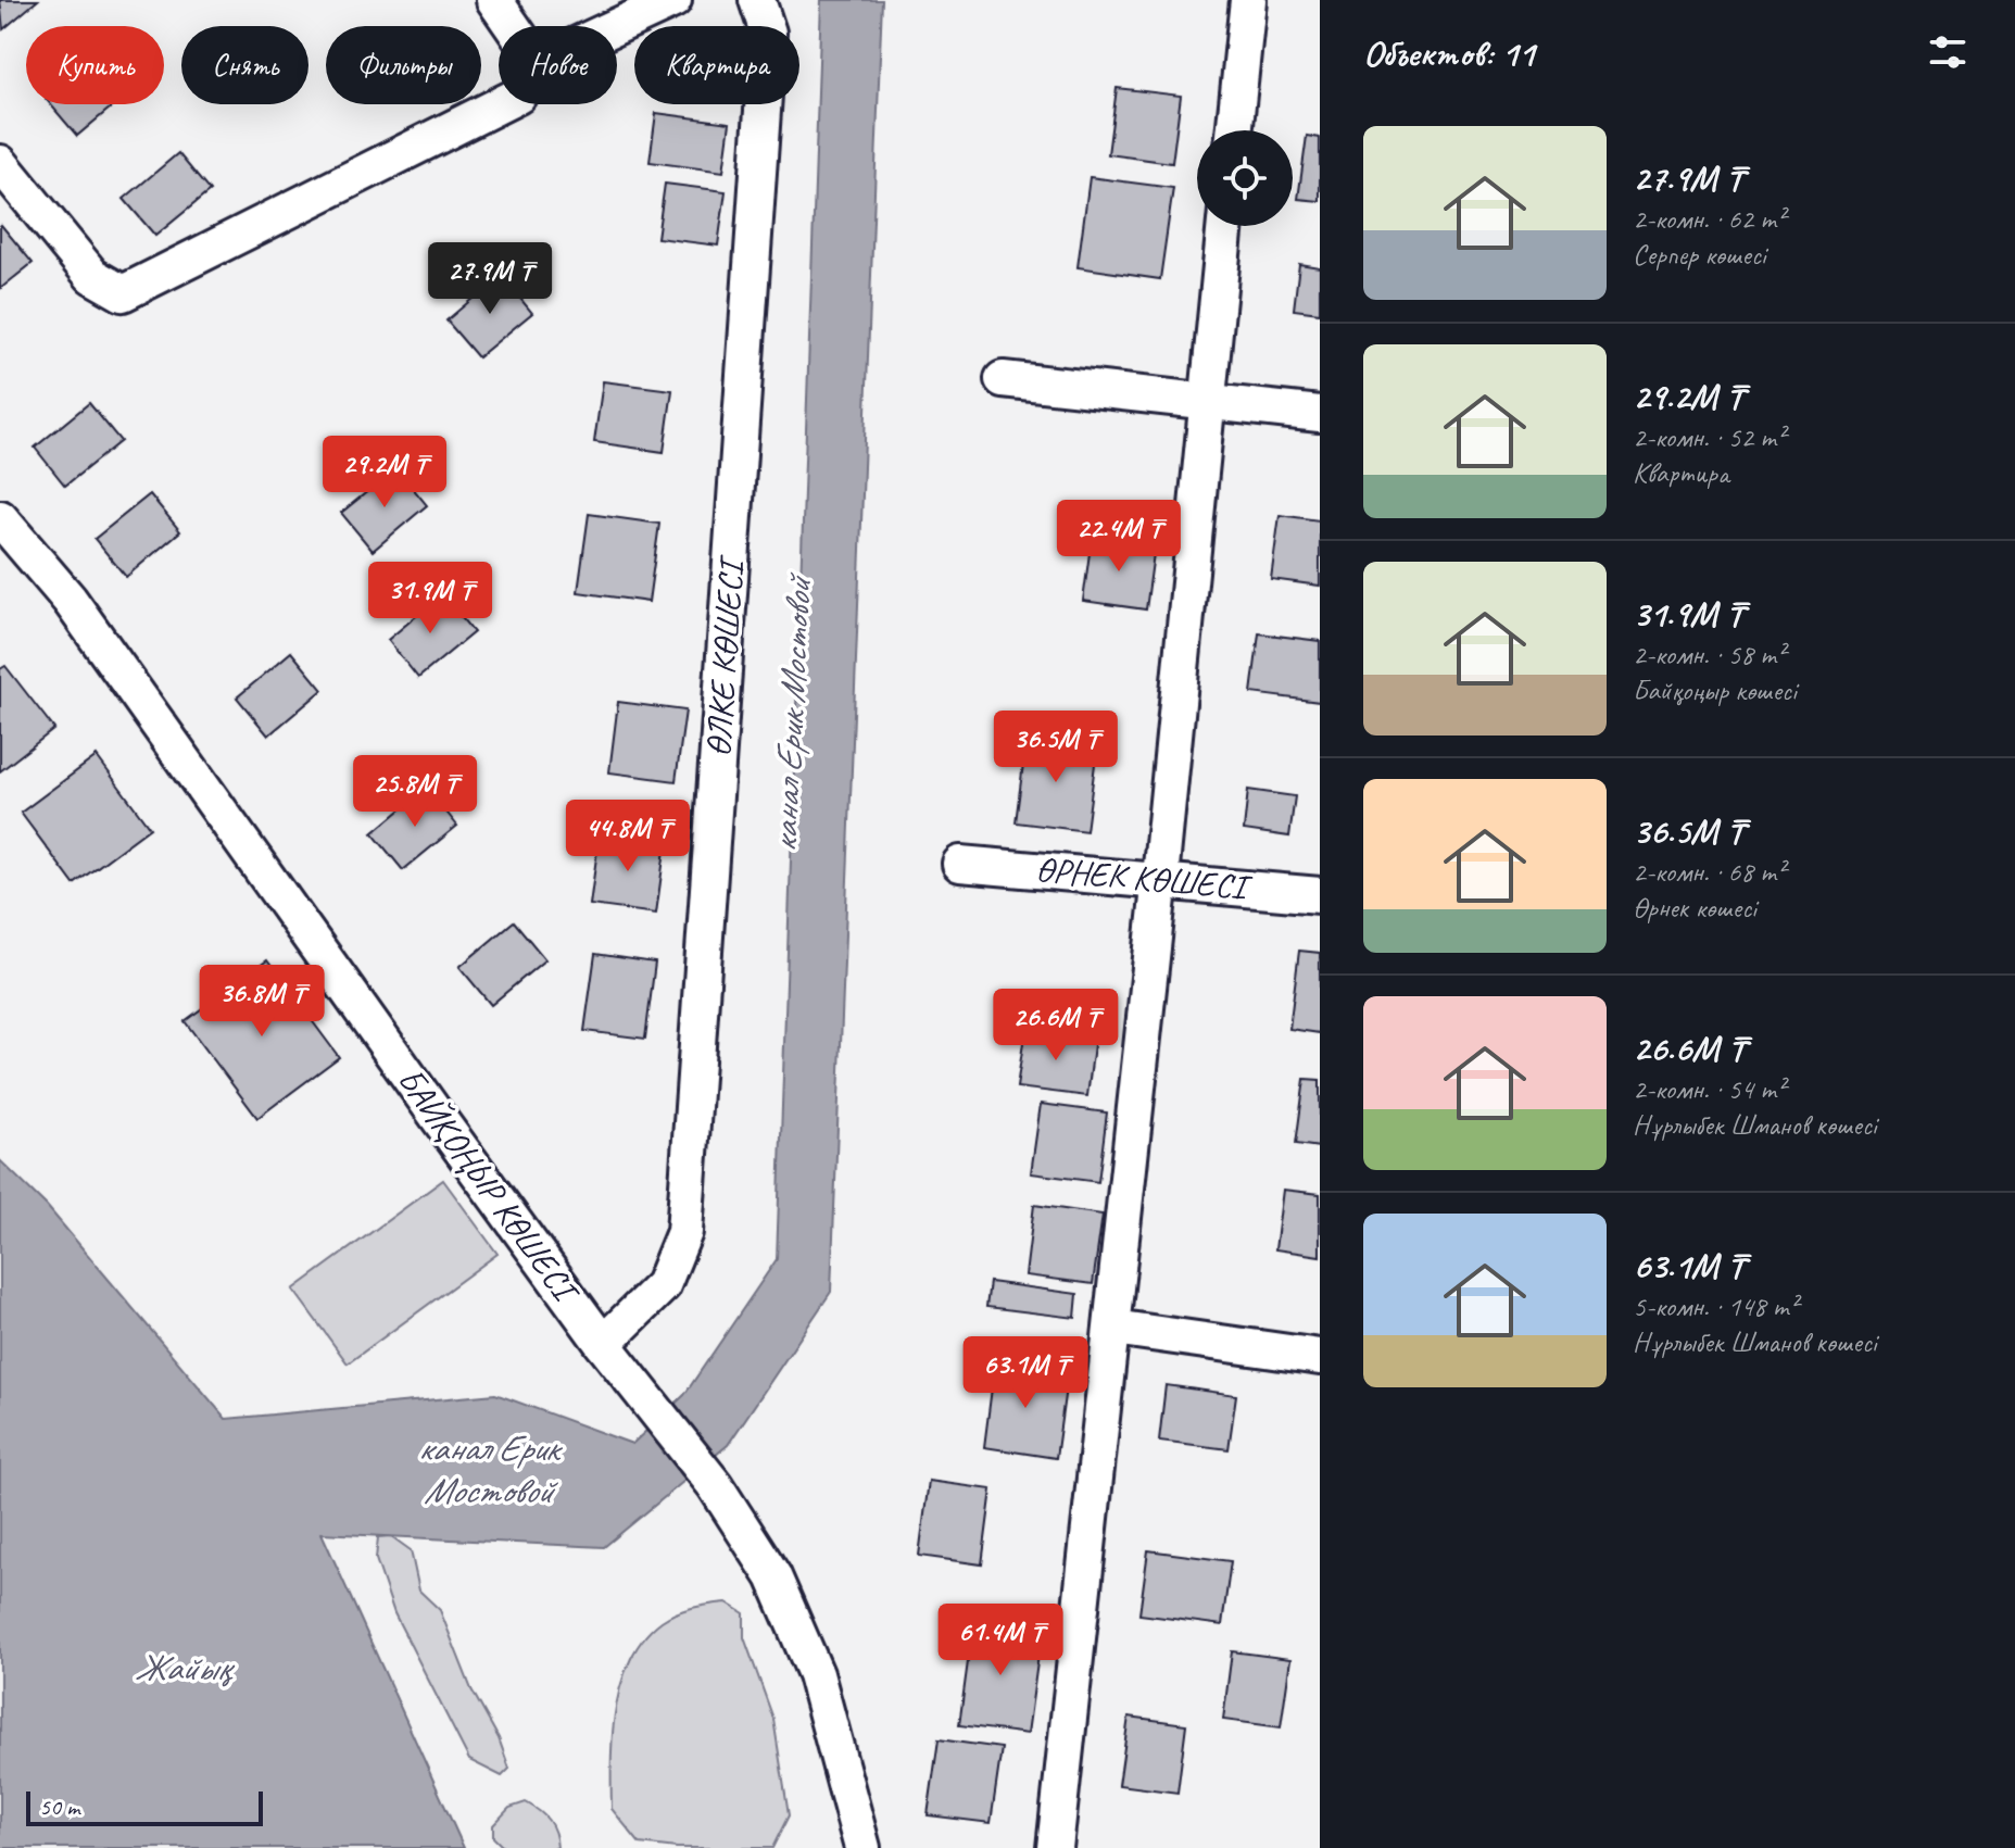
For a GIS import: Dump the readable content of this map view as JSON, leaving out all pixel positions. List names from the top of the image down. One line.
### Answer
{"streets":{"street":["ӨЛКЕ КӨШЕСІ","ӨРНЕК КӨШЕСІ","БАЙҚОҢЫР КӨШЕСI"]},"crossings":[["ӨЛКЕ КӨШЕСІ","БАЙҚОҢЫР КӨШЕСI"]],"water":["канал Ерик Мостовой","Жайық"],"scale_bar":"50 m","page":{"heading":"Объектов: 11","chip":["Купить","Снять","Фильтры","Новое","Квартира"],"list":[{"name":"27.9M ₸","note":"2-комн. · 62 m² · Серпер көшесі"},{"name":"29.2M ₸","note":"2-комн. · 52 m² · Квартира"},{"name":"31.9M ₸","note":"2-комн. · 58 m² · Байқоңыр көшесi"},{"name":"36.5M ₸","note":"2-комн. · 68 m² · Өрнек көшесі"},{"name":"26.6M ₸","note":"2-комн. · 54 m² · Нұрлыбек Шманов көшесі"},{"name":"63.1M ₸","note":"5-комн. · 148 m² · Нұрлыбек Шманов көшесі"}],"price":["27.9M ₸","29.2M ₸","22.4M ₸","31.9M ₸","36.5M ₸","25.8M ₸","44.8M ₸","36.8M ₸","26.6M ₸","63.1M ₸","61.4M ₸"],"scale":"50 m"}}
